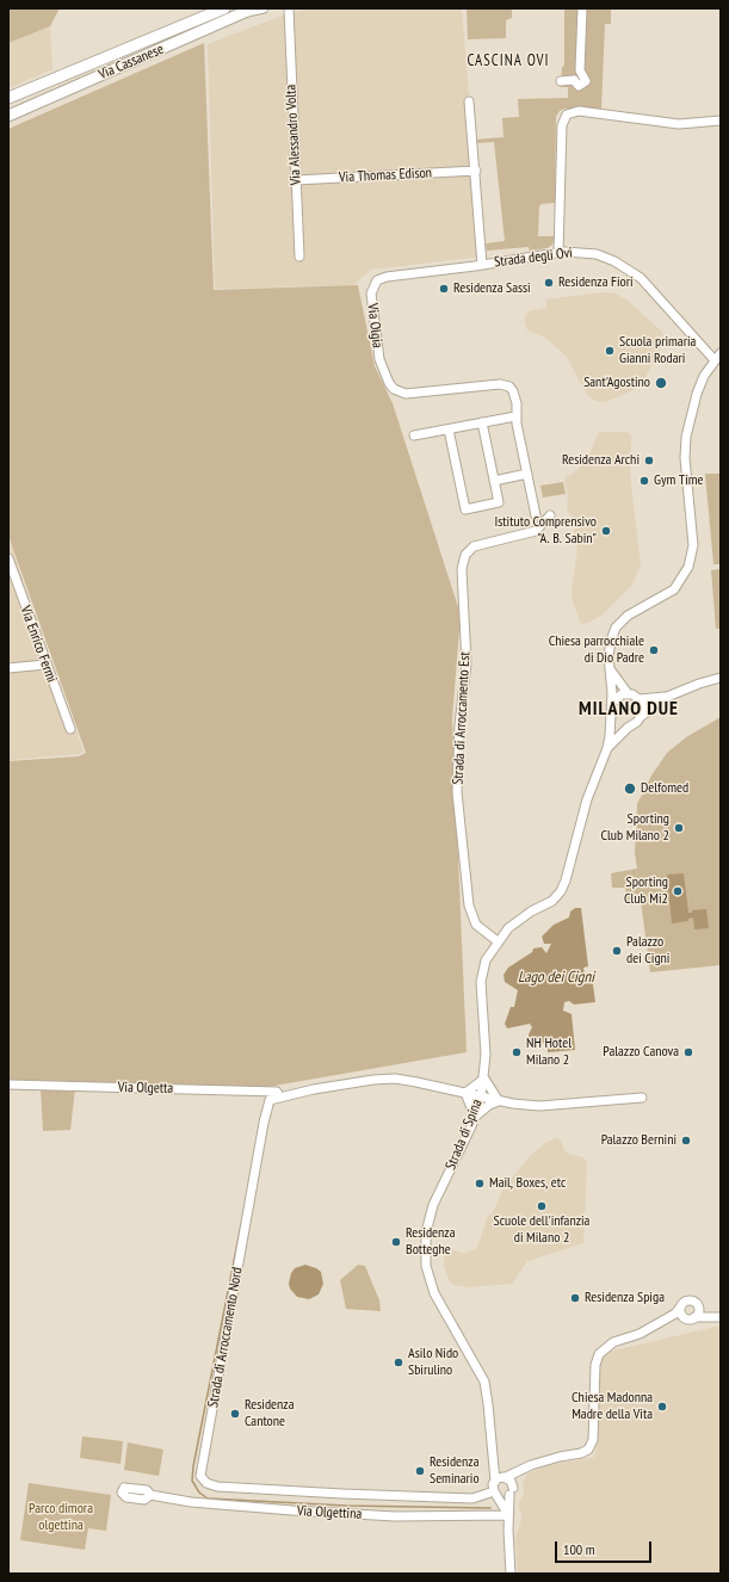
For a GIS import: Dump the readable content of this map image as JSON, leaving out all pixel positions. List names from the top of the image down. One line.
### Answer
{"streets":{"main road":["Via Cassanese"],"street":["Via Alessandro Volta","Via Thomas Edison","Strada degli Ovi","Via Olgia","Via Enrico Fermi","Strada di Arroccamento Est","Via Olgetta","Strada di Spina","Strada di Arroccamento Nord","Via Olgettina"]},"crossings":[["Via Alessandro Volta","Via Thomas Edison"],["Strada degli Ovi","Via Olgia"],["Strada di Arroccamento Est","Strada di Spina"],["Via Olgetta","Strada di Arroccamento Nord"]],"districts":["CASCINA OVI","MILANO DUE"],"water":["Lago dei Cigni"],"parks":["Parco dimora olgettina"],"places":["Residenza Fiori","Residenza Sassi","Scuola primaria Gianni Rodari","Sant'Agostino","Residenza Archi","Gym Time","Istituto Comprensivo \"A. B. Sabin\"","Chiesa parrocchiale di Dio Padre","Delfomed","Sporting Club Milano 2","Sporting Club Mi2","Palazzo dei Cigni","NH Hotel Milano 2","Palazzo Canova","Palazzo Bernini","Mail, Boxes, etc","Scuole dell'infanzia di Milano 2","Residenza Botteghe","Residenza Spiga","Asilo Nido Sbirulino","Chiesa Madonna Madre della Vita","Residenza Cantone","Residenza Seminario"],"scale_bar":"100 m"}
